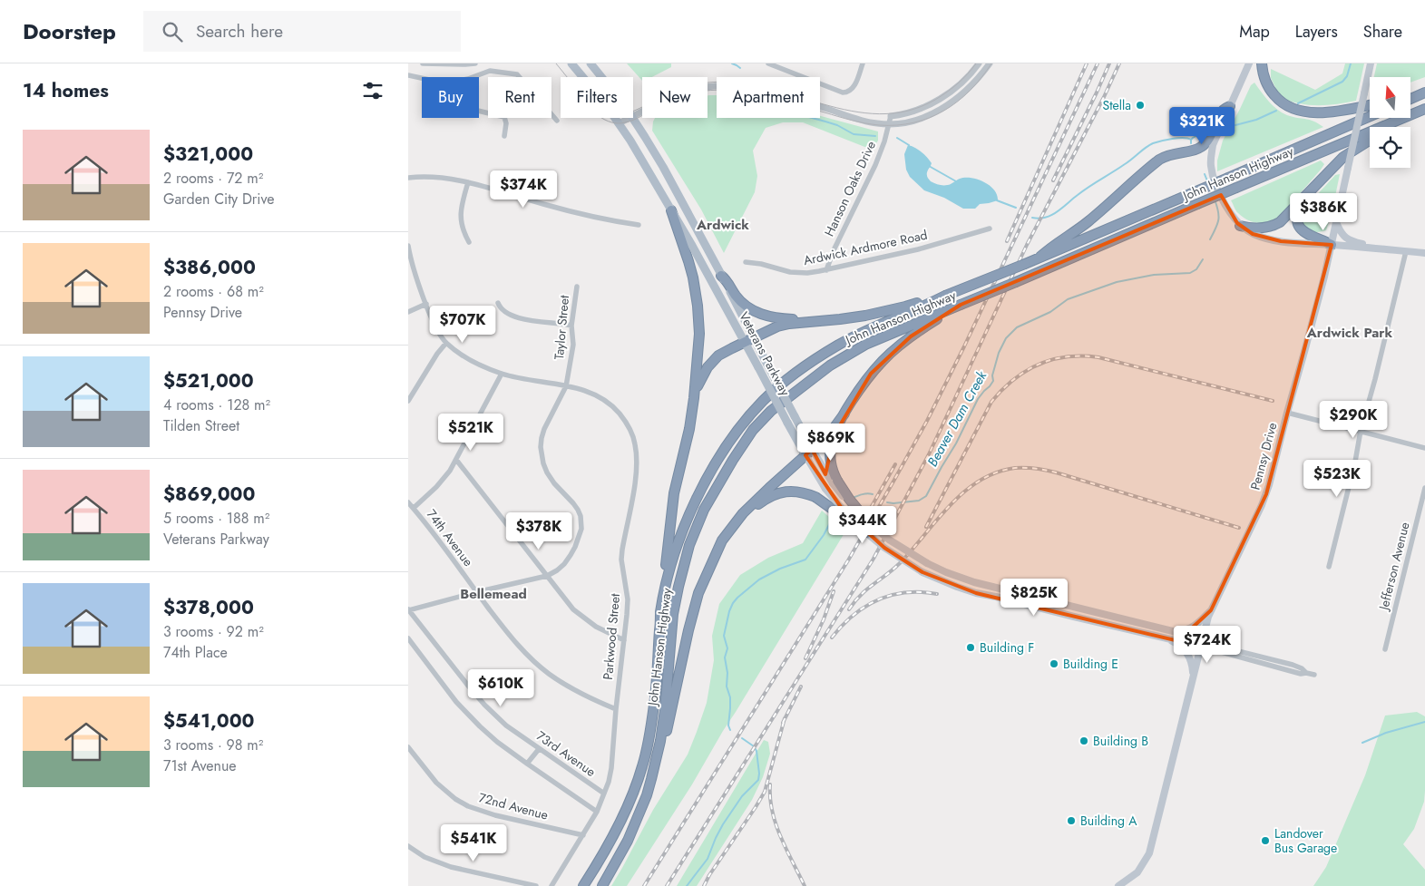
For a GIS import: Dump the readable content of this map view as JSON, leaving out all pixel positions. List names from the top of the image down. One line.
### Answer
{"streets":{"highway":["John Hanson Highway"],"main road":["Veterans Parkway","Pennsy Drive"],"street":["Hanson Oaks Drive","Ardwick Ardmore Road","Taylor Street","74th Avenue","Jefferson Avenue","Parkwood Street","73rd Avenue","72nd Avenue"]},"crossings":[["Hanson Oaks Drive","Ardwick Ardmore Road"],["Taylor Street","74th Avenue"],["Taylor Street","Parkwood Street"],["Taylor Street","73rd Avenue"],["Veterans Parkway","Pennsy Drive"],["74th Avenue","Parkwood Street"],["Parkwood Street","73rd Avenue"],["Parkwood Street","72nd Avenue"]],"districts":["Ardwick","Ardwick Park","Bellemead"],"water":["Beaver Dam Creek"],"places":["Stella","Building F","Building E","Building B","Building A","Landover Bus Garage"],"north":"top","page":{"header":"Doorstep","search":"Search here","nav":["Map","Layers","Share"],"heading":"14 homes","chip":["Buy","Rent","Filters","New","Apartment"],"price":["$321K","$374K","$386K","$707K","$290K","$521K","$869K","$523K","$344K","$378K","$825K","$724K","$610K","$541K"],"list":[{"name":"$321,000","note":"2 rooms · 72 m² · Garden City Drive"},{"name":"$386,000","note":"2 rooms · 68 m² · Pennsy Drive"},{"name":"$521,000","note":"4 rooms · 128 m² · Tilden Street"},{"name":"$869,000","note":"5 rooms · 188 m² · Veterans Parkway"},{"name":"$378,000","note":"3 rooms · 92 m² · 74th Place"},{"name":"$541,000","note":"3 rooms · 98 m² · 71st Avenue"}]}}
